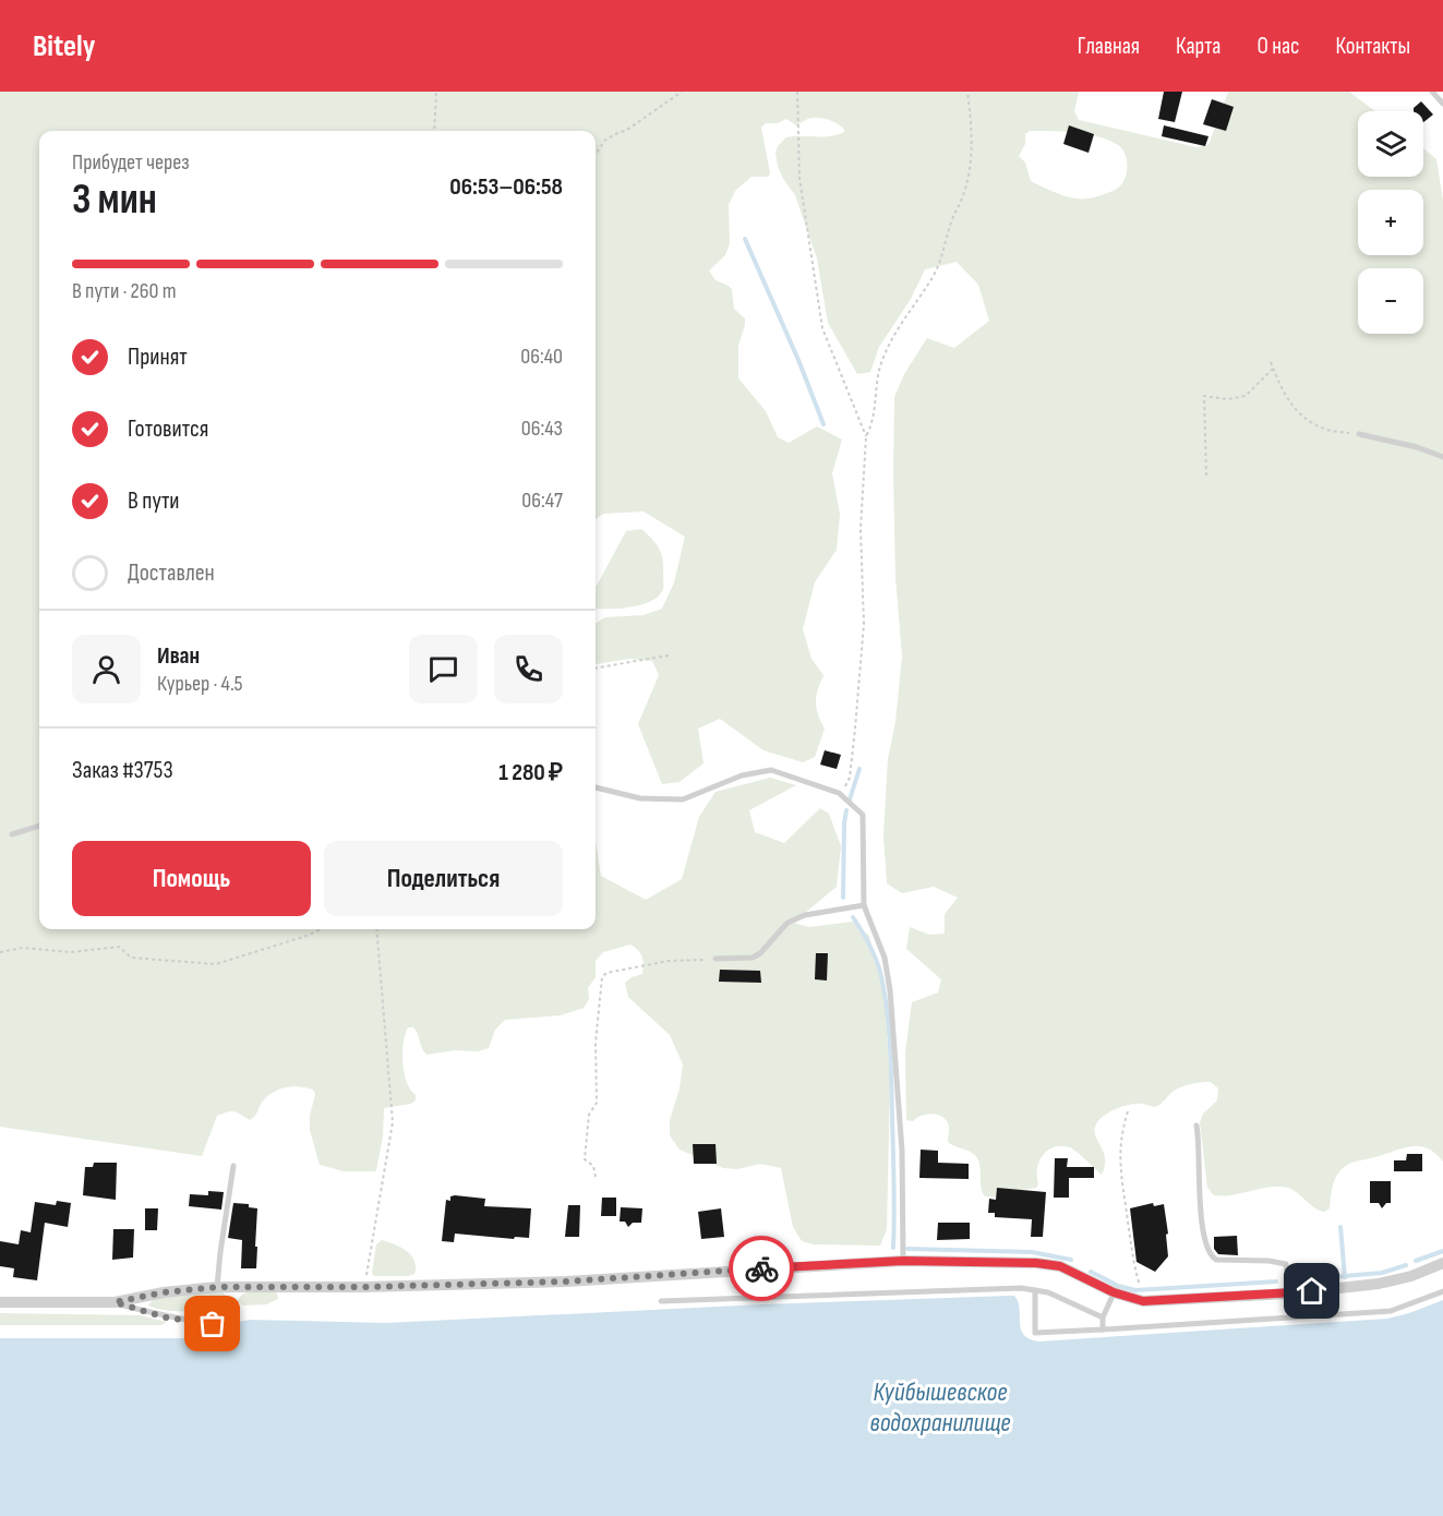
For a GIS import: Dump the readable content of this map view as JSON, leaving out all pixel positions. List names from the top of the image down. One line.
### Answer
{"water":["Куйбышевское водохранилище"],"page":{"header":"Bitely","nav":["Главная","Карта","О нас","Контакты"],"map_buttons":["+","−"],"heading":["3 мин","Прибудет через","06:53–06:58"],"panel":["Иван","Курьер · 4.5","Заказ #3753","1 280 ₽"],"bar":"В пути · 260 m","list":[["Принят","06:40"],["Готовится","06:43"],["В пути","06:47"],"Доставлен"],"buttons":["Помощь","Поделиться"]}}
